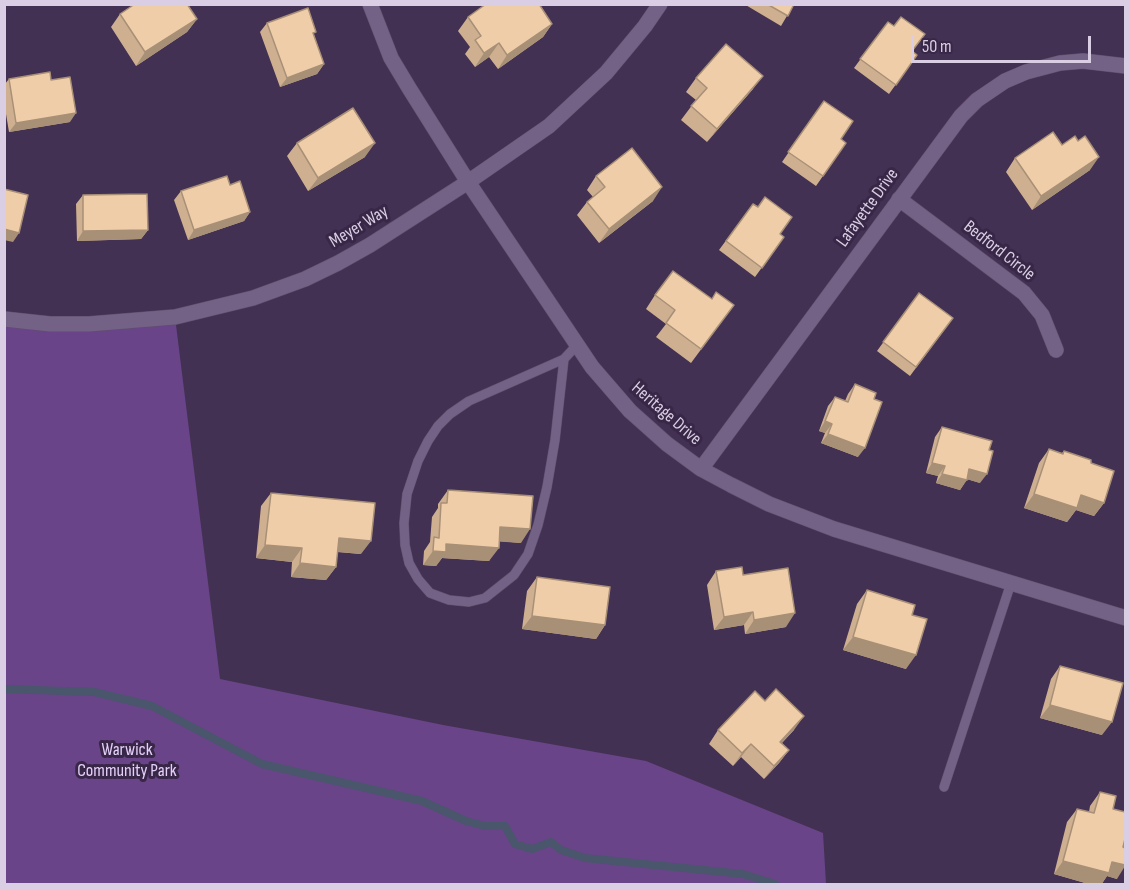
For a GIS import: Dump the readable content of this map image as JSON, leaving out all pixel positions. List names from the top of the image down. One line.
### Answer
{"streets":{"street":["Lafayette Drive","Meyer Way","Bedford Circle","Heritage Drive"]},"crossings":[["Lafayette Drive","Bedford Circle"],["Lafayette Drive","Heritage Drive"],["Meyer Way","Heritage Drive"]],"parks":["Warwick Community Park"],"scale_bar":"50 m"}
